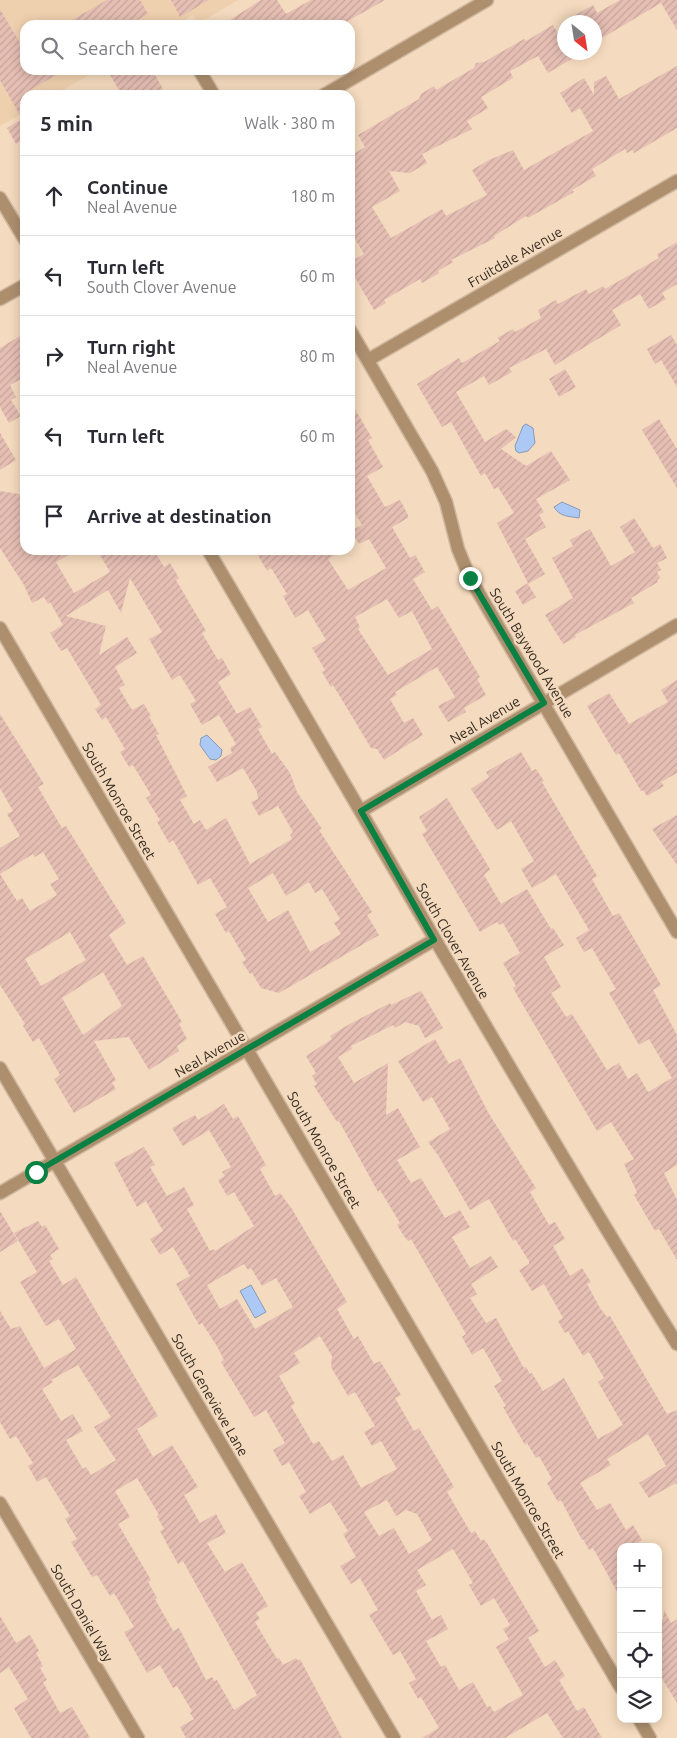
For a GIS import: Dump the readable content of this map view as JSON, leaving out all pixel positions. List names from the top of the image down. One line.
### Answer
{"streets":{"street":["Fruitdale Avenue","South Baywood Avenue","Neal Avenue","South Monroe Street","South Clover Avenue","South Genevieve Lane","South Daniel Way"]},"crossings":[["Fruitdale Avenue","South Baywood Avenue"],["South Baywood Avenue","Neal Avenue"],["Neal Avenue","South Monroe Street"],["Neal Avenue","South Clover Avenue"],["Neal Avenue","South Genevieve Lane"]],"north":"bottom right","page":{"search":"Search here","heading":["5 min","Walk · 380 m"],"list":[["Continue","Neal Avenue","180 m"],["Turn left","South Clover Avenue","60 m"],["Turn right","Neal Avenue","80 m"],["Turn left","60 m"],"Arrive at destination"],"map_buttons":["+","−"]}}
